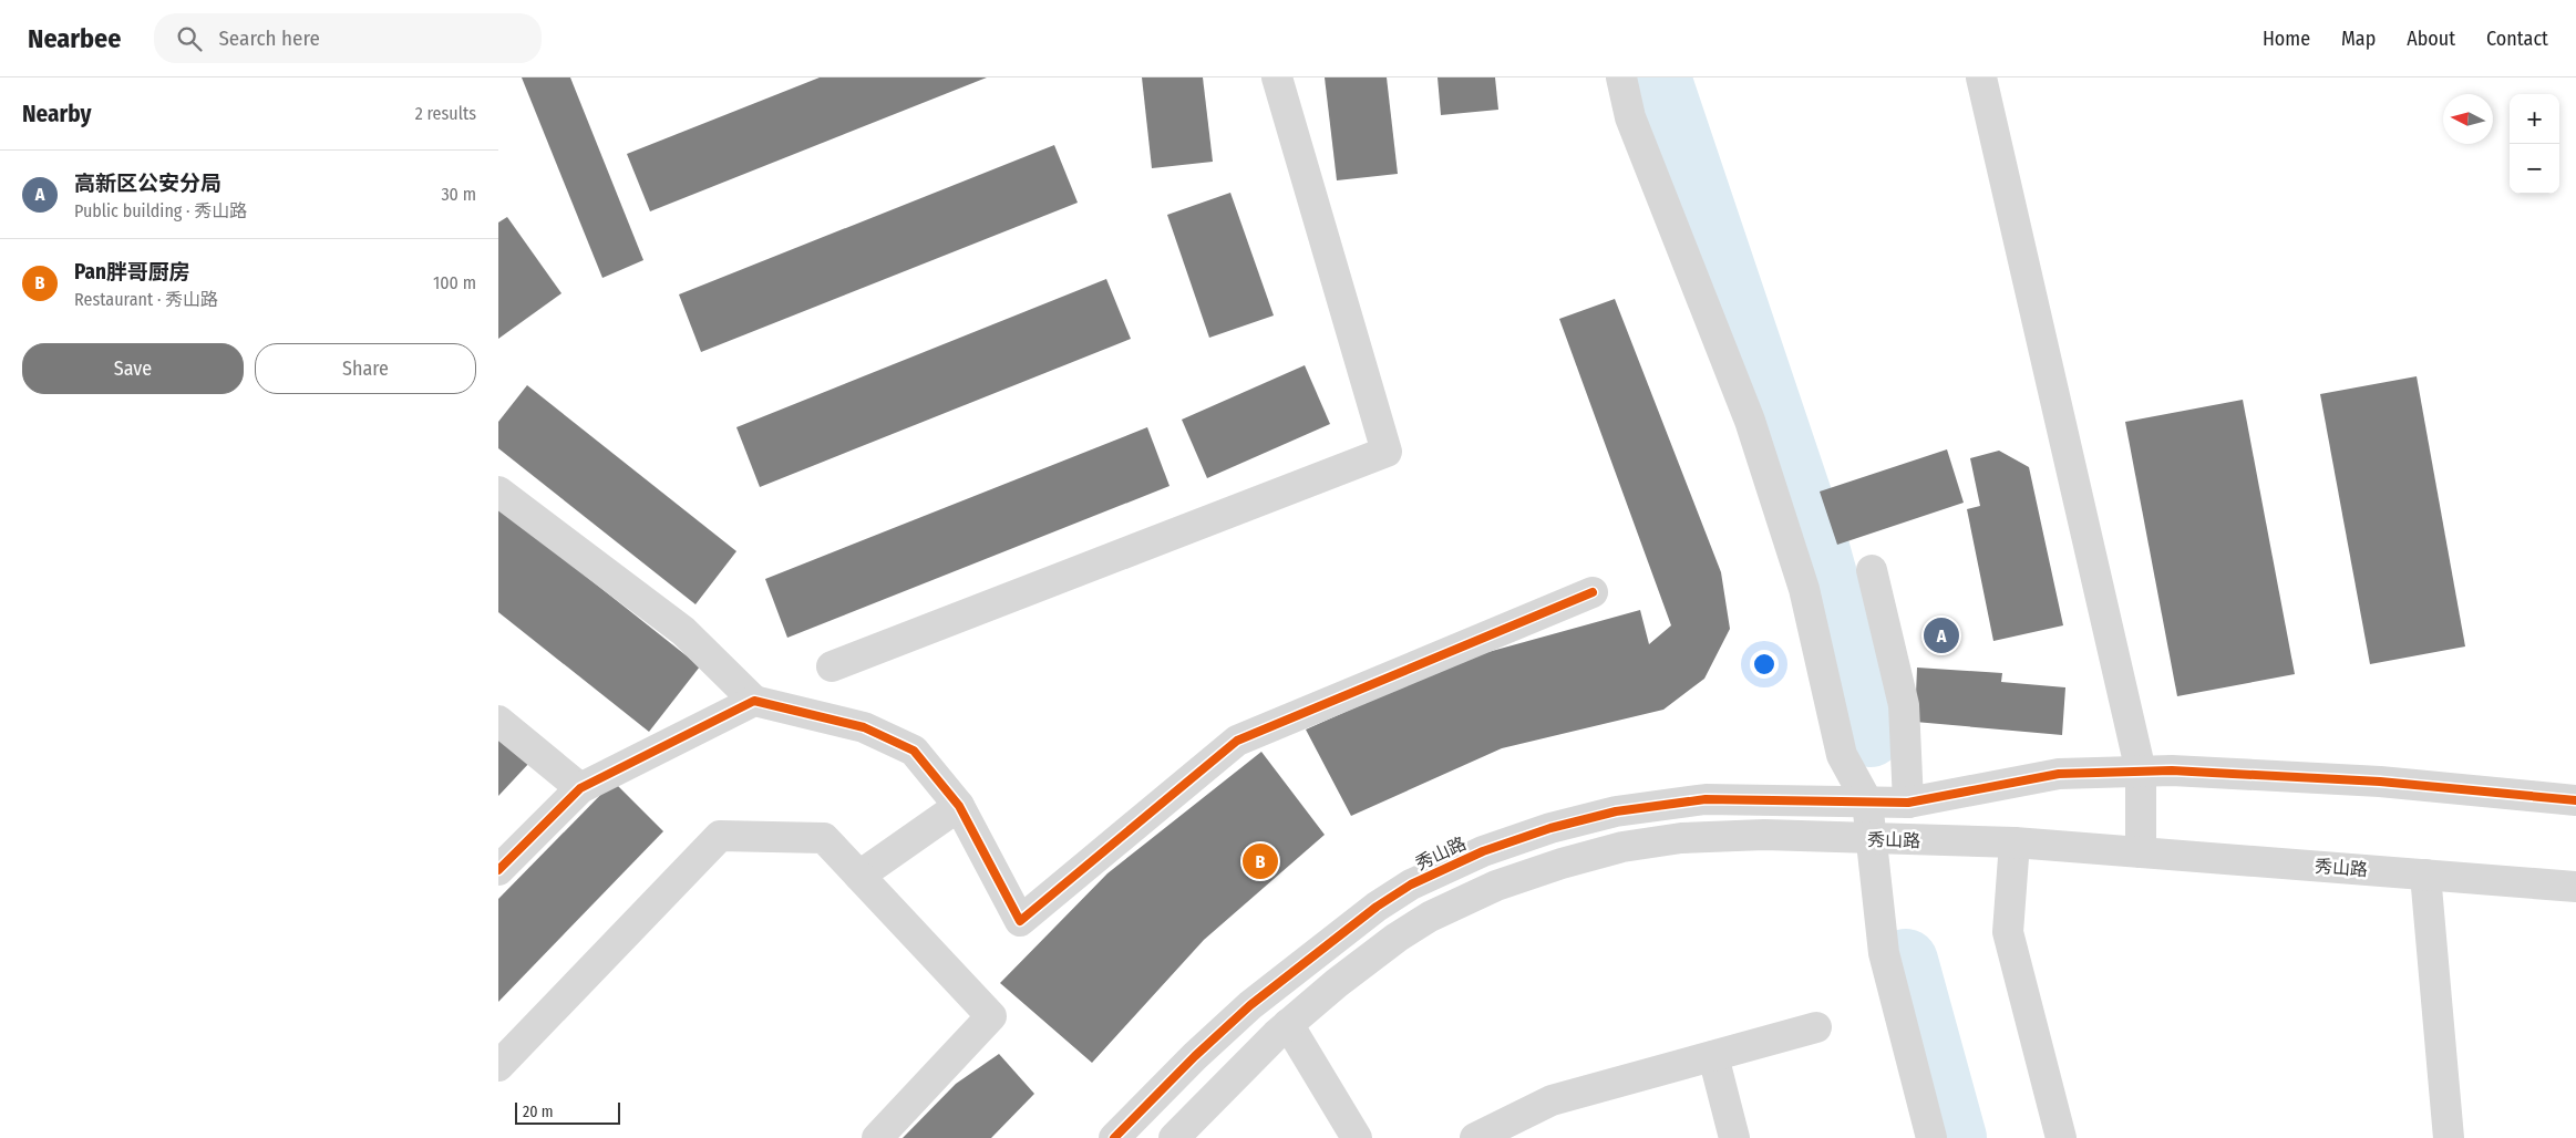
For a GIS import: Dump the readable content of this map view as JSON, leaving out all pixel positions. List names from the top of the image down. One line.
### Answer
{"streets":{"street":["秀山路"]},"scale_bar":"20 m","north":"left","page":{"header":"Nearbee","search":"Search here","nav":["Home","Map","About","Contact"],"heading":["Nearby","2 results"],"map_buttons":["+","−"],"list":[{"mark":"A","name":"高新区公安分局","note":"Public building · 秀山路","value":"30 m"},{"mark":"B","name":"Pan胖哥厨房","note":"Restaurant · 秀山路","value":"100 m"}],"buttons":["Save","Share"],"pins":["A","B"],"scale":"20 m"}}
